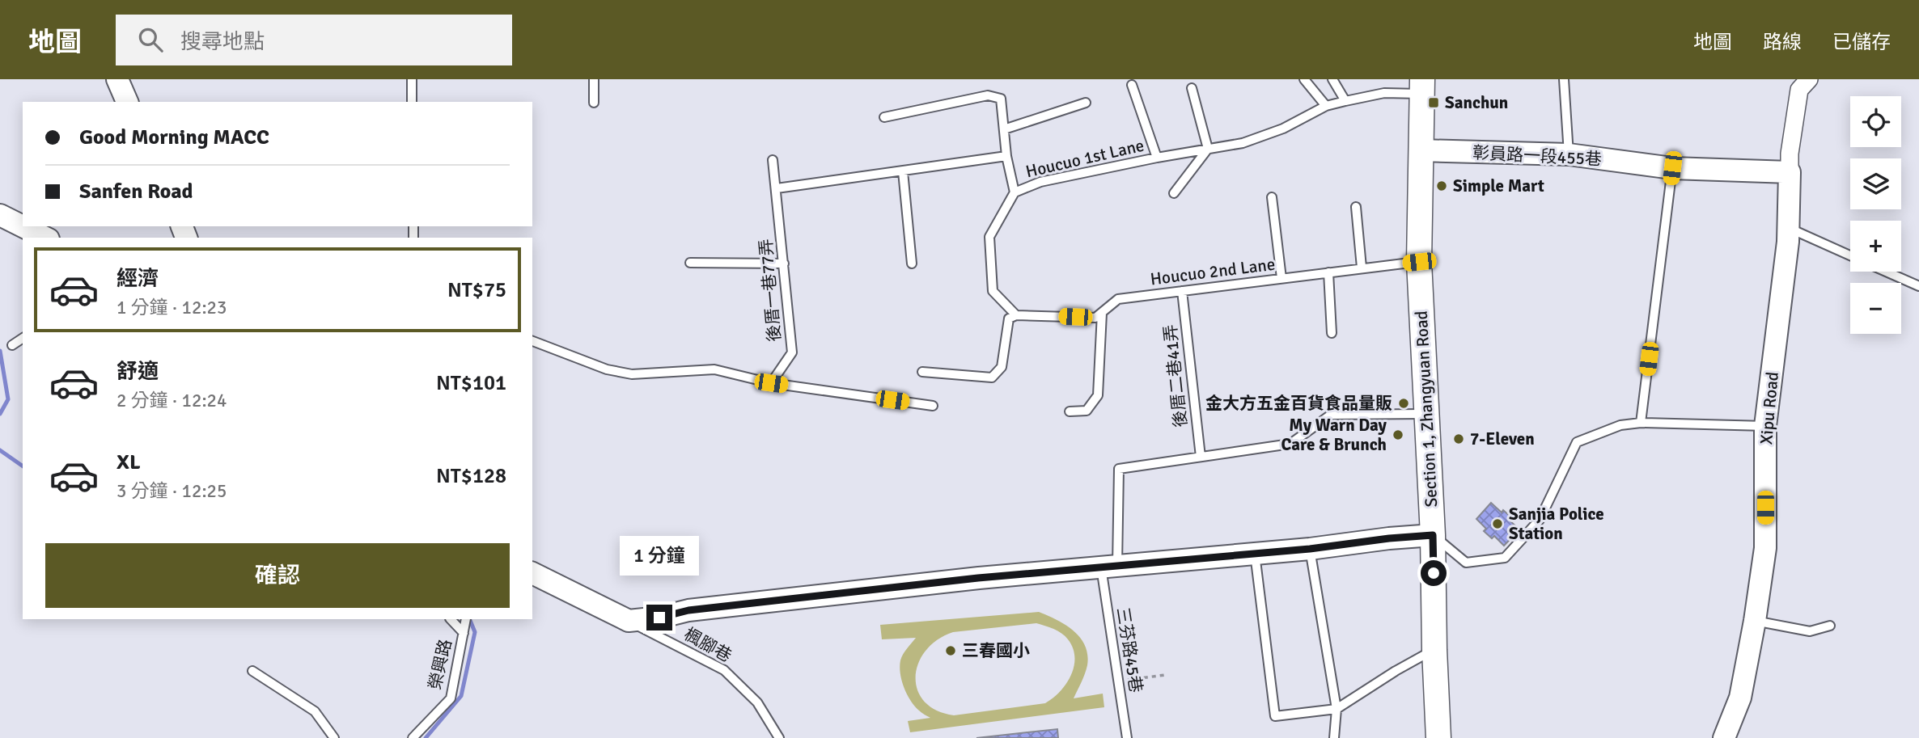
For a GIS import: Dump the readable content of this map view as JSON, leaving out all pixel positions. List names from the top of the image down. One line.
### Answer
{"streets":{"main road":["Section 1, Zhangyuan Road"],"street":["彰員路一段455巷","Xipu Road"],"lane":["Houcuo 1st Lane","Houcuo 2nd Lane","後厝一巷77弄","後厝二巷41弄","楓腳巷","三芬路45巷","榮興路"]},"crossings":[["彰員路一段455巷","Xipu Road"],["彰員路一段455巷","Section 1, Zhangyuan Road"],["Houcuo 1st Lane","後厝一巷77弄"],["Houcuo 1st Lane","Section 1, Zhangyuan Road"],["Houcuo 2nd Lane","後厝二巷41弄"],["Houcuo 2nd Lane","Section 1, Zhangyuan Road"],["後厝二巷41弄","三芬路45巷"]],"places":{"transit":["Sanchun"],"other":["Simple Mart","金大方五金百貨食品量販","My Warn Day Care & Brunch","7-Eleven","Sanjia Police Station","三春國小"]},"page":{"header":"地圖","search":"搜尋地點","nav":["地圖","路線","已儲存"],"map_buttons":["+","−"],"banner":["Good Morning MACC","Sanfen Road"],"list":[{"name":"經濟","note":"1 分鐘 · 12:23","value":"NT$75"},{"name":"舒適","note":"2 分鐘 · 12:24","value":"NT$101"},{"name":"XL","note":"3 分鐘 · 12:25","value":"NT$128"}],"buttons":"確認","bubble":"1 分鐘"}}
